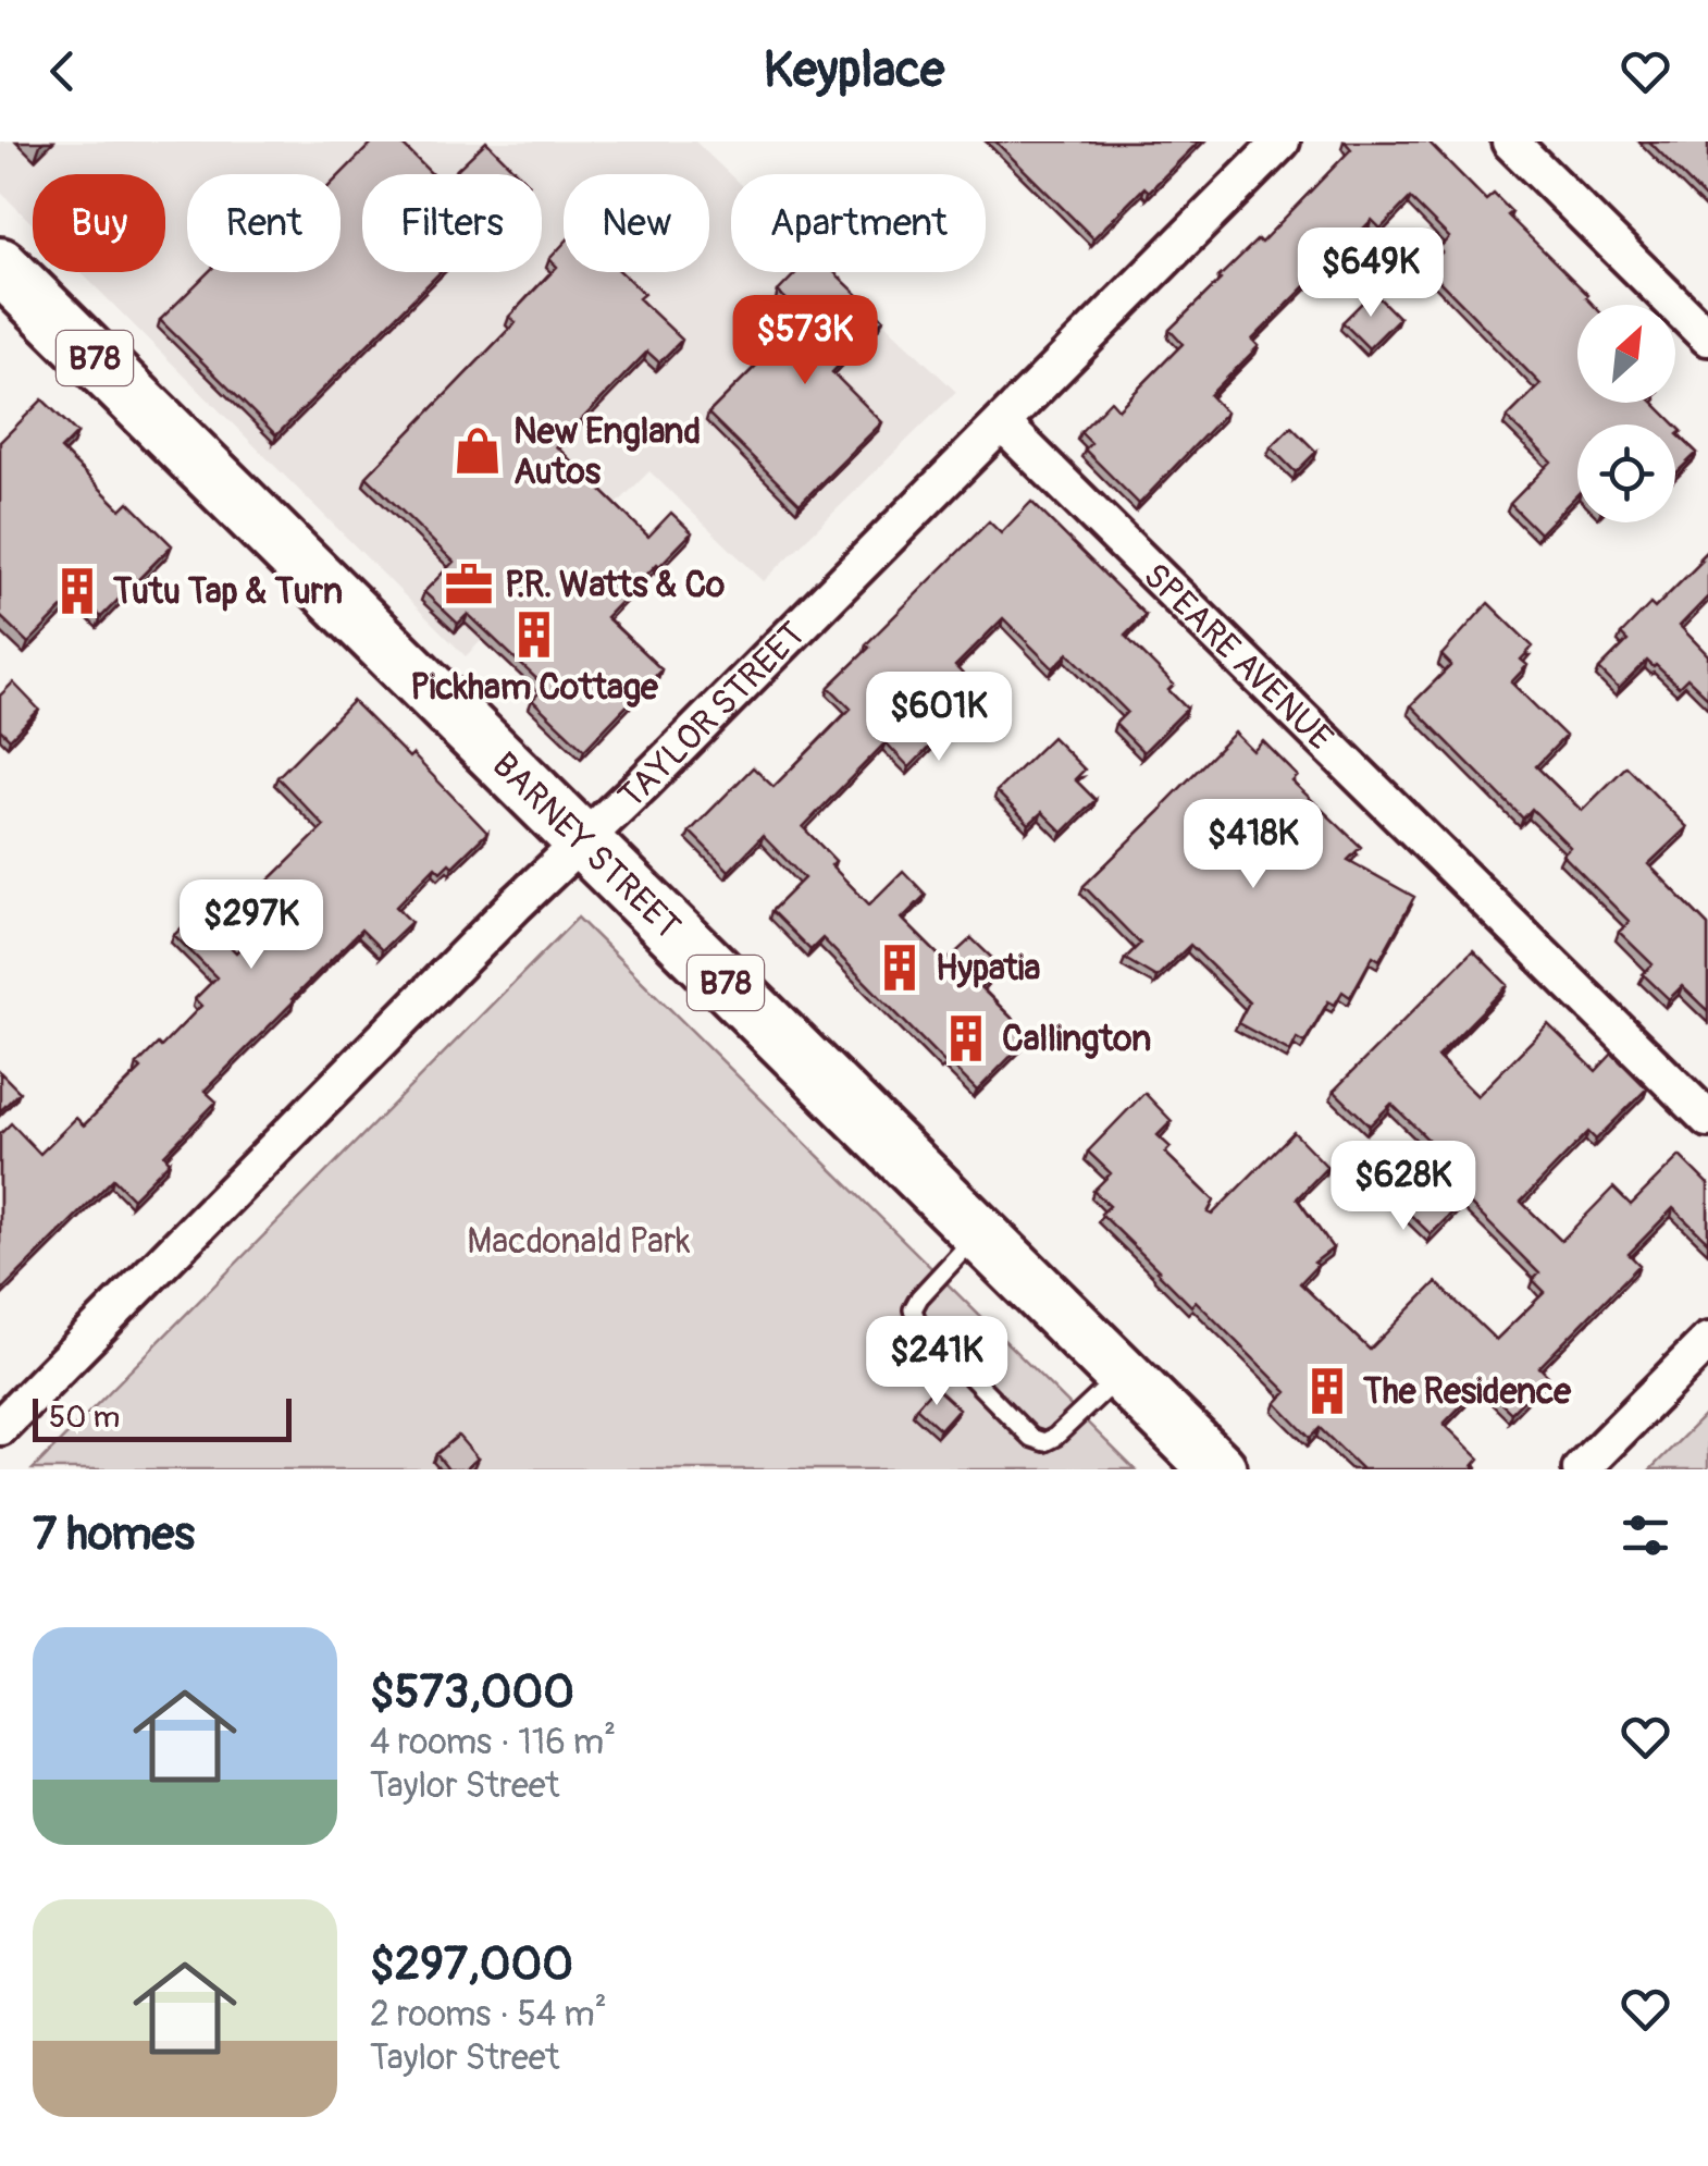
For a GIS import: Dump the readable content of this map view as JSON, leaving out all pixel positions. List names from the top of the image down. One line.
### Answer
{"streets":{"main road":["B78","BARNEY STREET"],"street":["SPEARE AVENUE","TAYLOR STREET"]},"crossings":[["SPEARE AVENUE","TAYLOR STREET"],["TAYLOR STREET","BARNEY STREET"]],"parks":["Macdonald Park"],"places":{"shop":["New England Autos"],"office":["P.R. Watts & Co"],"building":["Tutu Tap & Turn","Pickham Cottage","Hypatia","Callington","The Residence"]},"scale_bar":"50 m","north":"top right","page":{"header":"Keyplace","chip":["Buy","Rent","Filters","New","Apartment"],"price":["$649K","$573K","$601K","$418K","$297K","$628K","$241K"],"scale":"50 m","heading":"7 homes","list":[{"name":"$573,000","note":"4 rooms · 116 m² · Taylor Street"},{"name":"$297,000","note":"2 rooms · 54 m² · Taylor Street"}]}}
